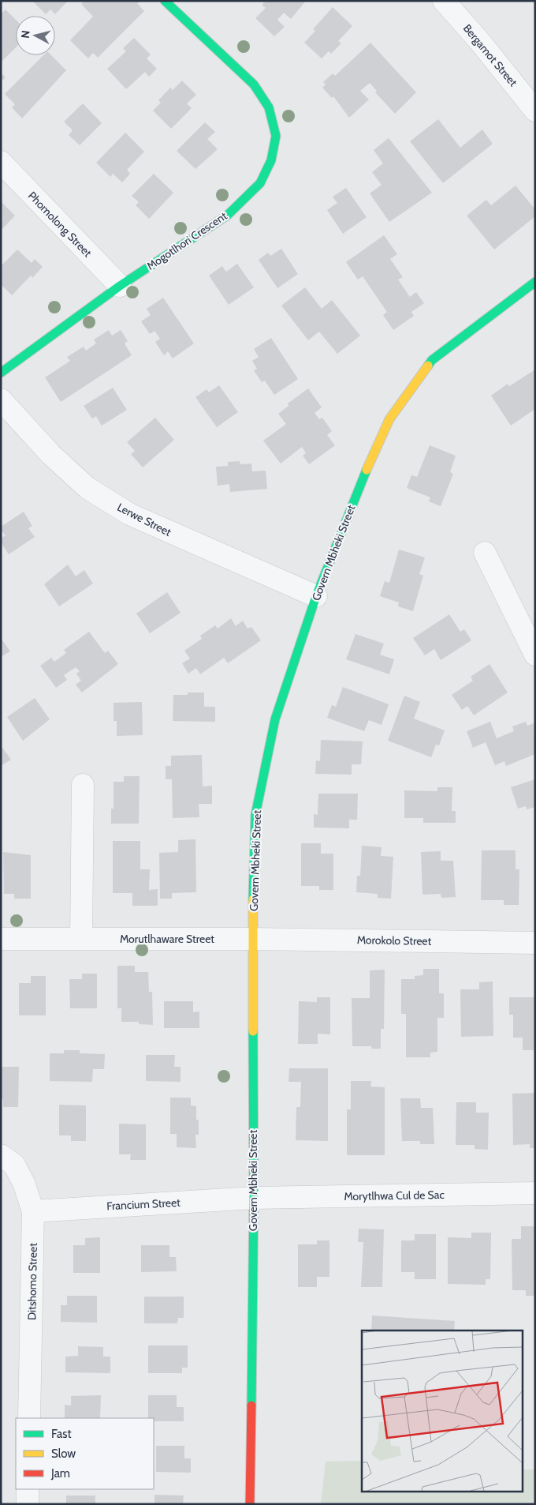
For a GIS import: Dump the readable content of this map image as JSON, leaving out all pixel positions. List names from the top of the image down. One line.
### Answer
{"streets":{"street":["Bergamot Street","Phomolong Street","Mogotlhori Crescent","Lerwe Street","Govern Mbheki Street","Morutlhaware Street","Morokolo Street","Morytlhwa Cul de Sac","Francium Street","Ditshomo Street"]},"crossings":[["Phomolong Street","Mogotlhori Crescent"],["Lerwe Street","Govern Mbheki Street"],["Govern Mbheki Street","Morutlhaware Street"],["Govern Mbheki Street","Morokolo Street"],["Govern Mbheki Street","Morytlhwa Cul de Sac"],["Govern Mbheki Street","Francium Street"],["Morutlhaware Street","Morokolo Street"],["Morytlhwa Cul de Sac","Francium Street"],["Francium Street","Ditshomo Street"]],"legend":["Fast","Slow","Jam"],"north":"left"}
